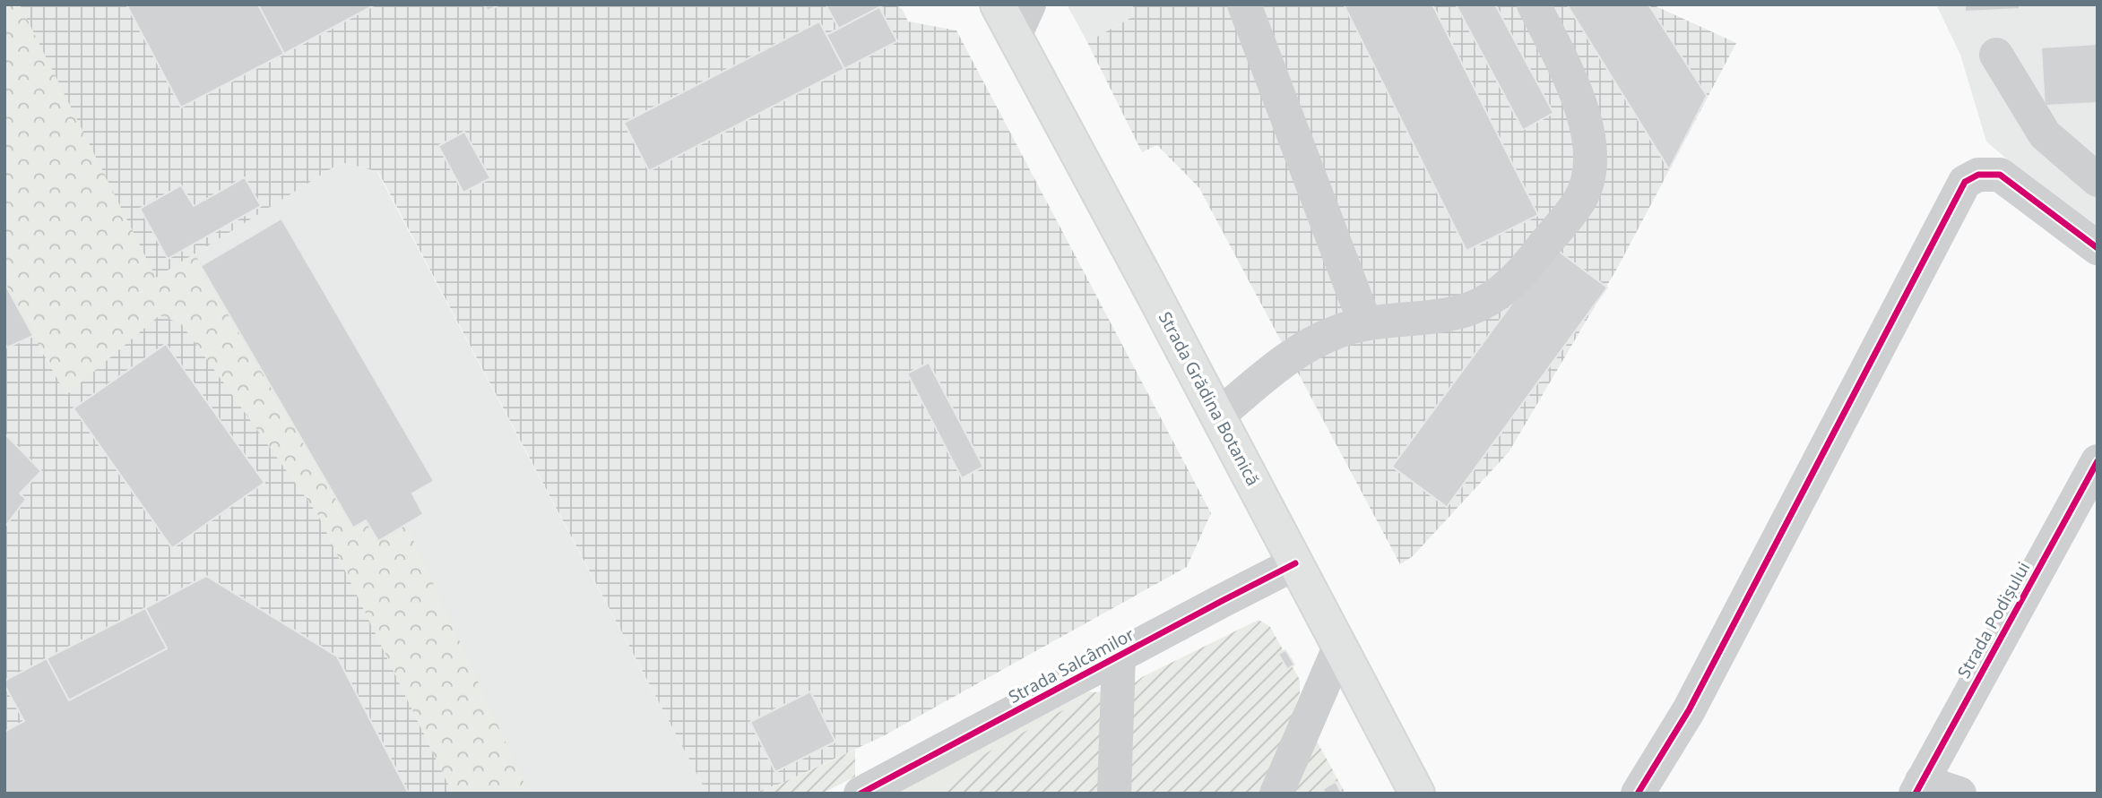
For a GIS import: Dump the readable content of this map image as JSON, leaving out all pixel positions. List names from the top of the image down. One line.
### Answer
{"streets":{"main road":["Strada Grădina Botanică"],"street":["Strada Podișului","Strada Salcâmilor"]},"crossings":[["Strada Grădina Botanică","Strada Salcâmilor"]]}
